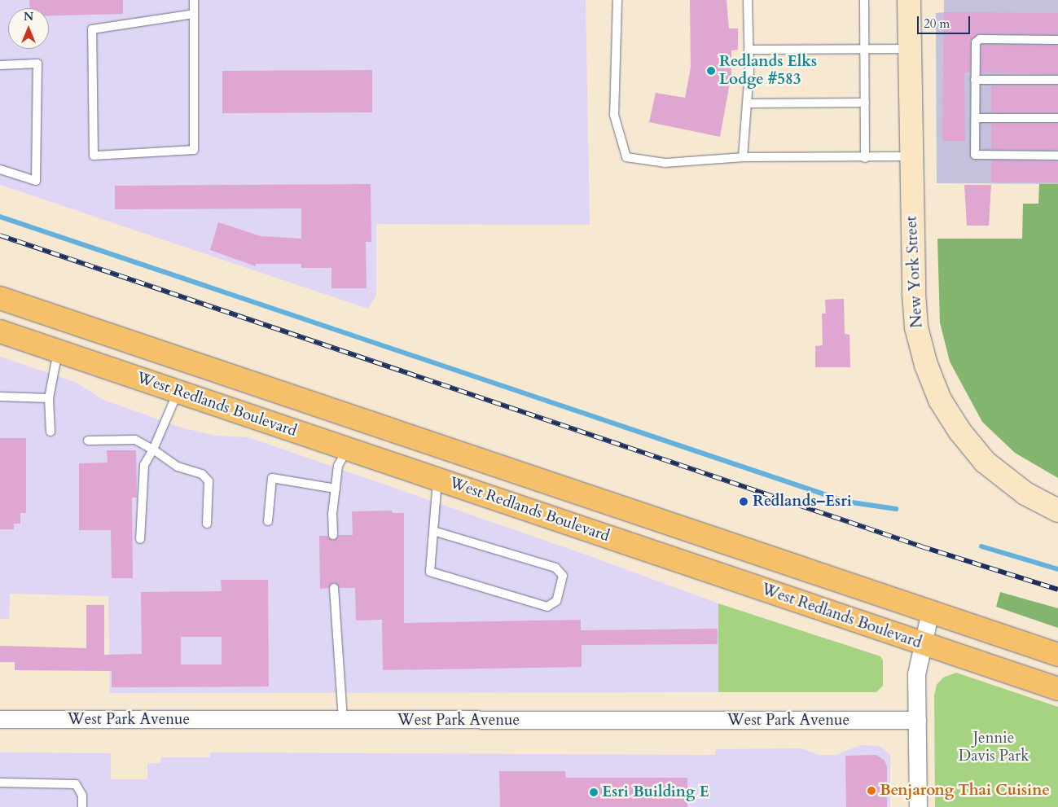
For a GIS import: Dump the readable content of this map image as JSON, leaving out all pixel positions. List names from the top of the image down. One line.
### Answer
{"streets":{"main road":["West Redlands Boulevard"],"street":["New York Street","West Park Avenue"]},"parks":["Jennie Davis Park"],"places":["Redlands Elks Lodge #583","Redlands–Esri","Benjarong Thai Cuisine","Esri Building E"],"scale_bar":"20 m","north":"top"}
